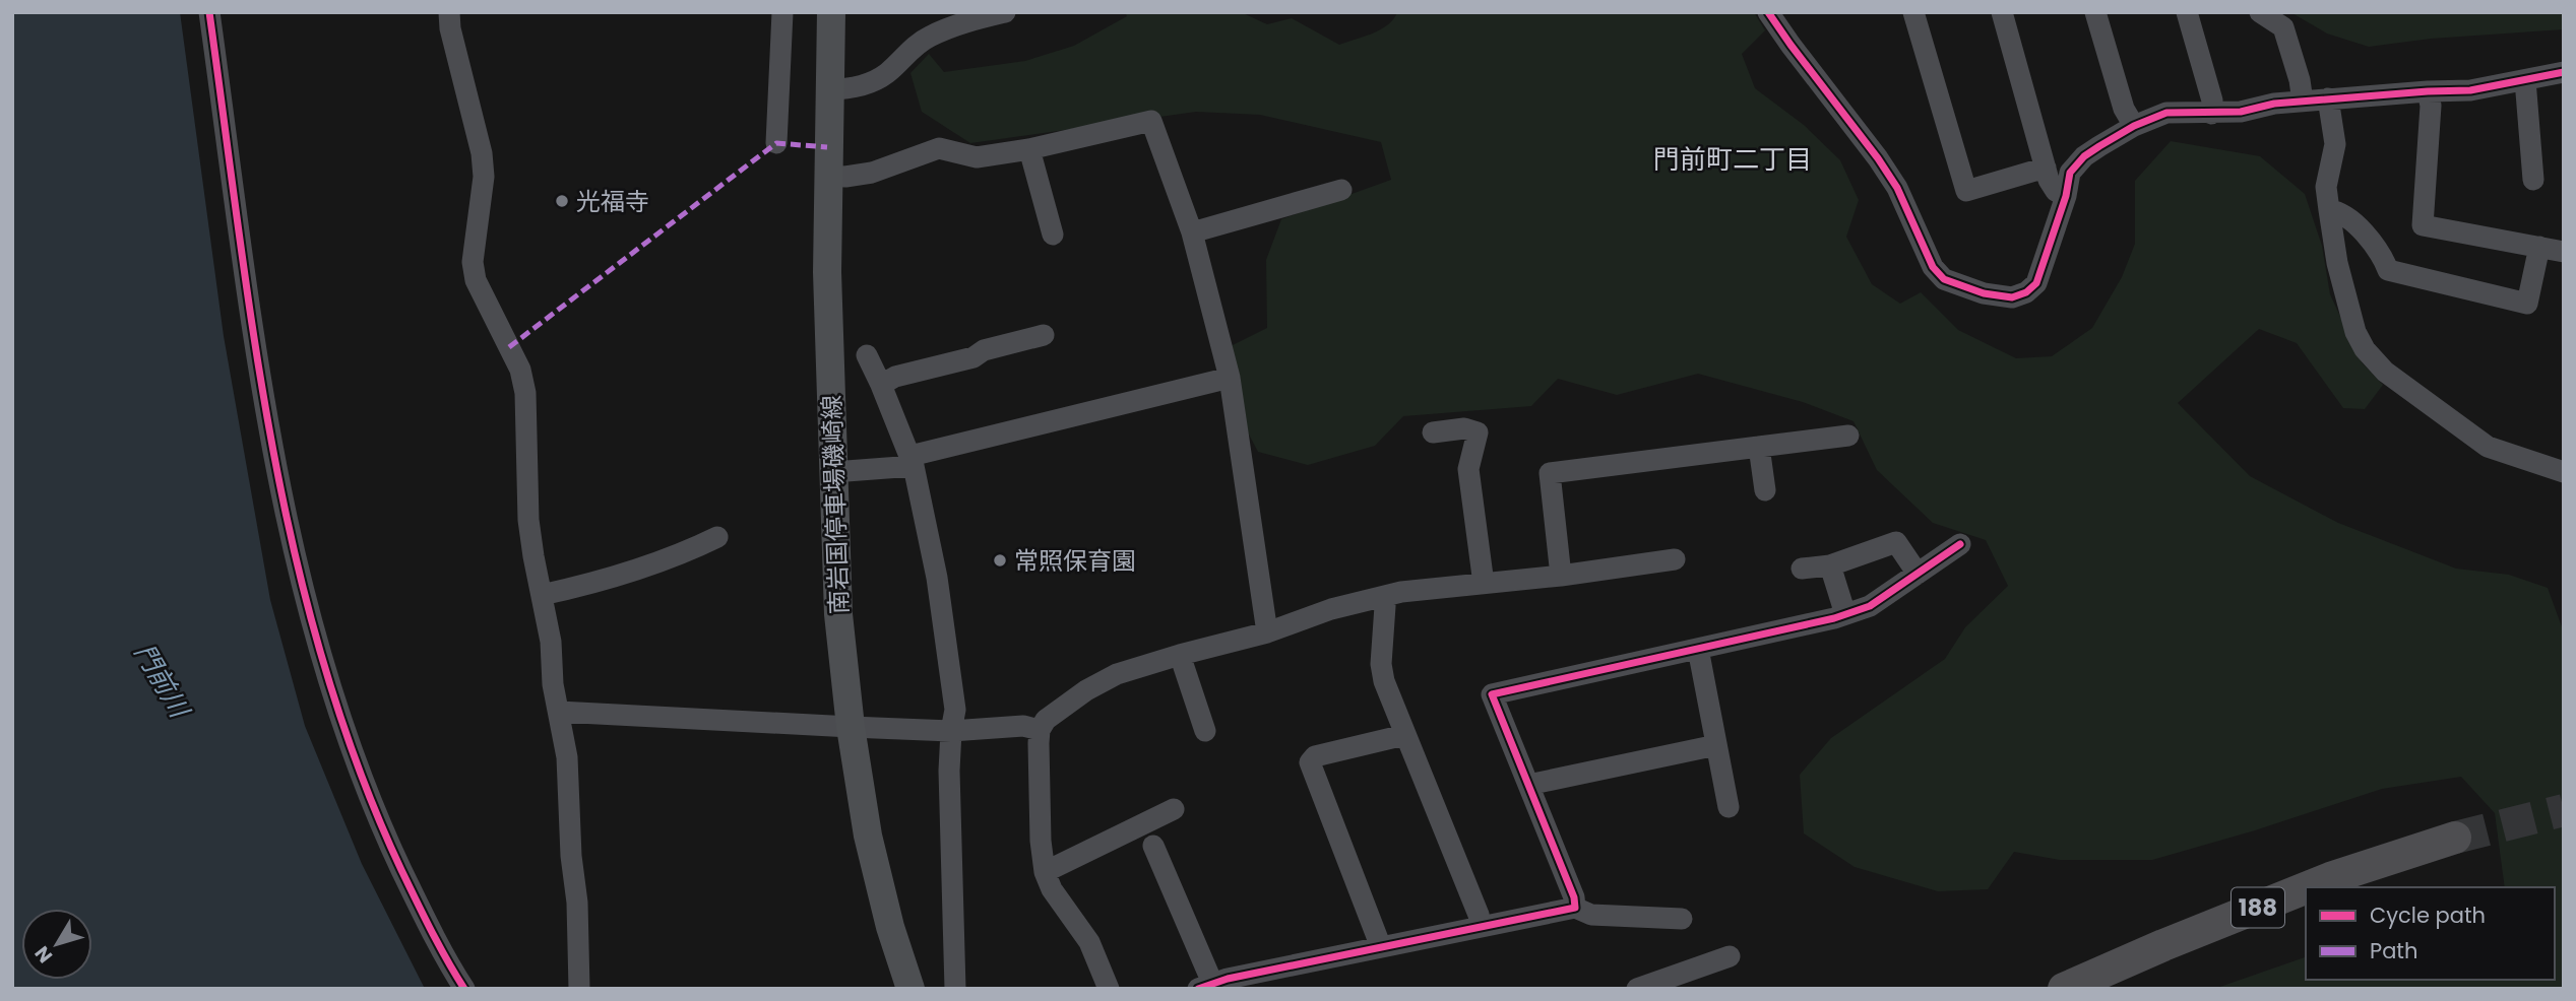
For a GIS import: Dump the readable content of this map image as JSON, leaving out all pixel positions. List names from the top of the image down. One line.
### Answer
{"streets":{"highway":["188"],"main road":["南岩国停車場磯崎線"]},"districts":["門前町二丁目"],"water":["門前川"],"places":["光福寺","常照保育園"],"legend":["Cycle path","Path"],"north":"bottom left"}
